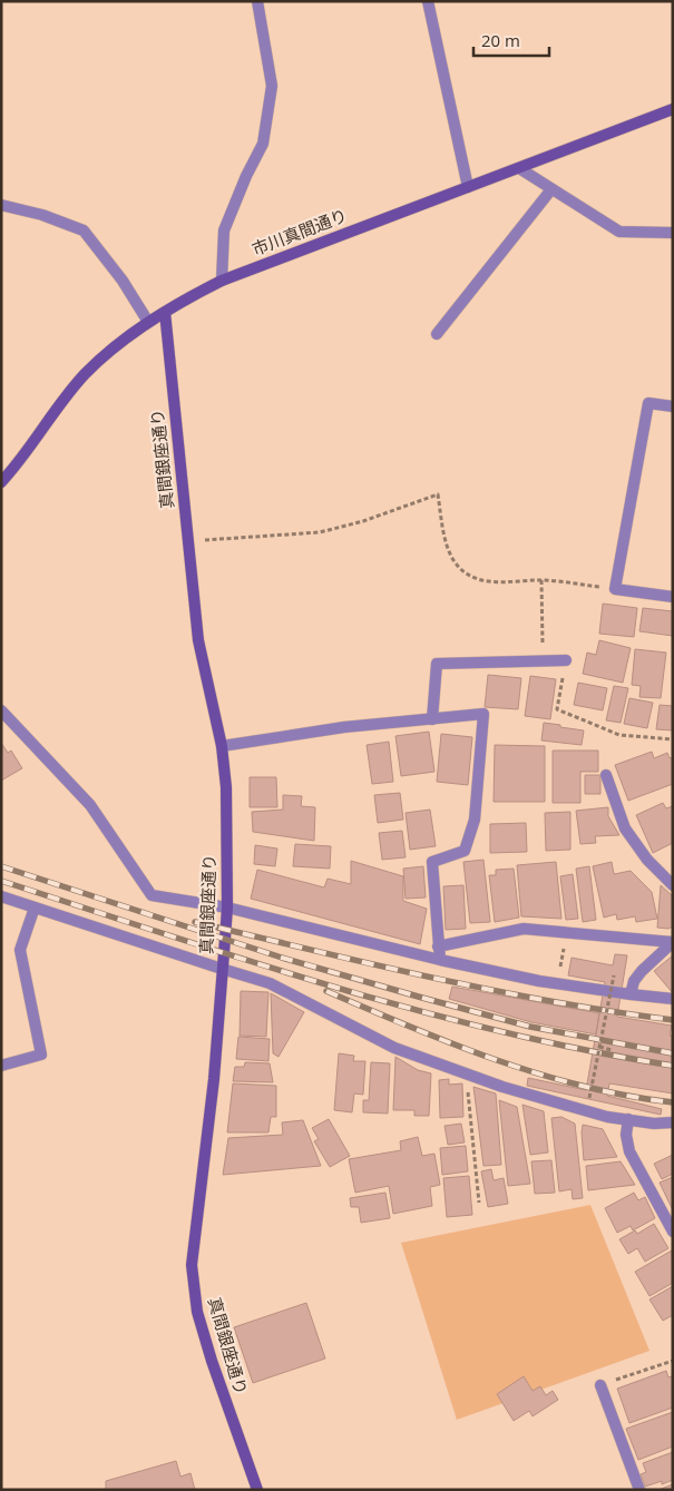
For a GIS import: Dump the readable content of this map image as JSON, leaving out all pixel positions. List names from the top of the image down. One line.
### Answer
{"streets":{"street":["市川真間通り","真間銀座通り"]},"crossings":[["市川真間通り","真間銀座通り"]],"scale_bar":"20 m"}
